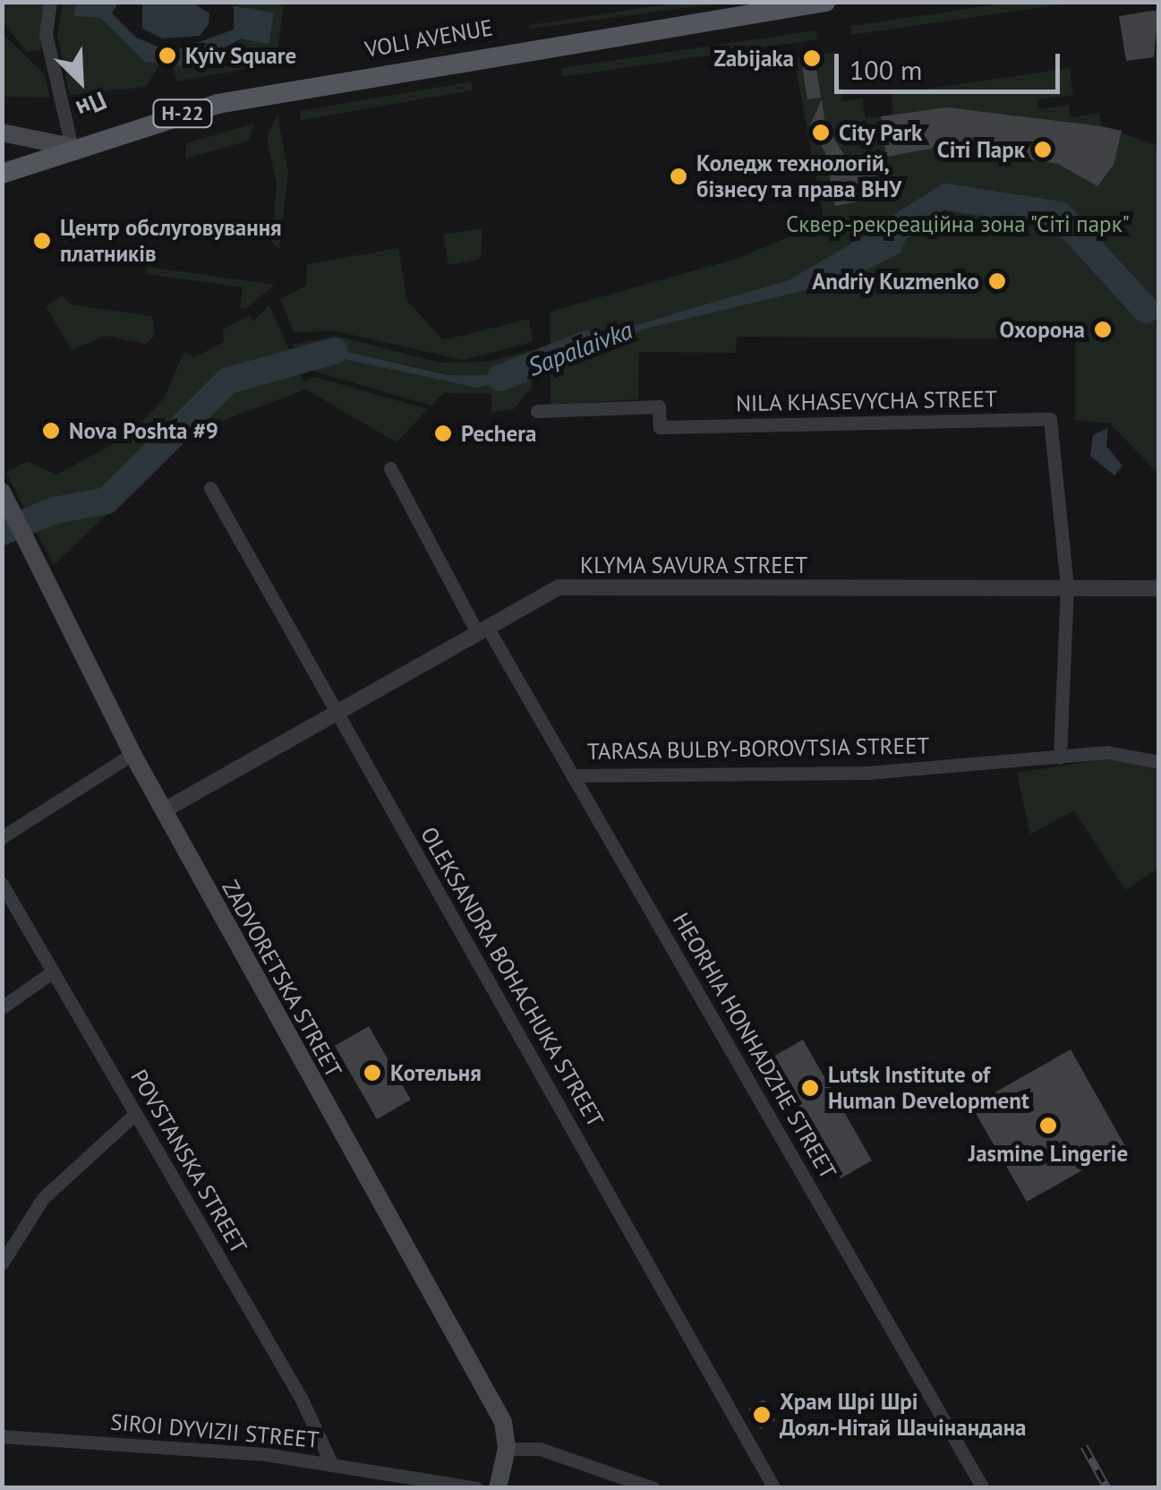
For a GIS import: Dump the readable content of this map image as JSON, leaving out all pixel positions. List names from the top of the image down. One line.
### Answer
{"streets":{"main road":["VOLI AVENUE","Н-22","ZADVORETSKA STREET"],"street":["NILA KHASEVYCHA STREET","KLYMA SAVURA STREET","TARASA BULBY-BOROVTSIA STREET","OLEKSANDRA BOHACHUKA STREET","HEORHIA HONHADZHE STREET","POVSTANSKA STREET","SIROI DYVIZII STREET"]},"crossings":[["NILA KHASEVYCHA STREET","KLYMA SAVURA STREET"],["KLYMA SAVURA STREET","OLEKSANDRA BOHACHUKA STREET"],["KLYMA SAVURA STREET","ZADVORETSKA STREET"],["KLYMA SAVURA STREET","HEORHIA HONHADZHE STREET"],["TARASA BULBY-BOROVTSIA STREET","HEORHIA HONHADZHE STREET"],["POVSTANSKA STREET","SIROI DYVIZII STREET"]],"water":["Sapalaivka"],"parks":["Сквер-рекреаційна зона \"Сіті парк\""],"places":["Kyiv Square","Zabijaka","City Park","Сіті Парк","Коледж технологій, бізнесу та права ВНУ","Центр обслуговування платників","Andriy Kuzmenko","Охорона","Nova Poshta #9","Pechera","Котельня","Lutsk Institute of Human Development","Jasmine Lingerie","Храм Шрі Шрі Доял-Нітай Шачінандана"],"scale_bar":"100 m","north":"bottom right"}
